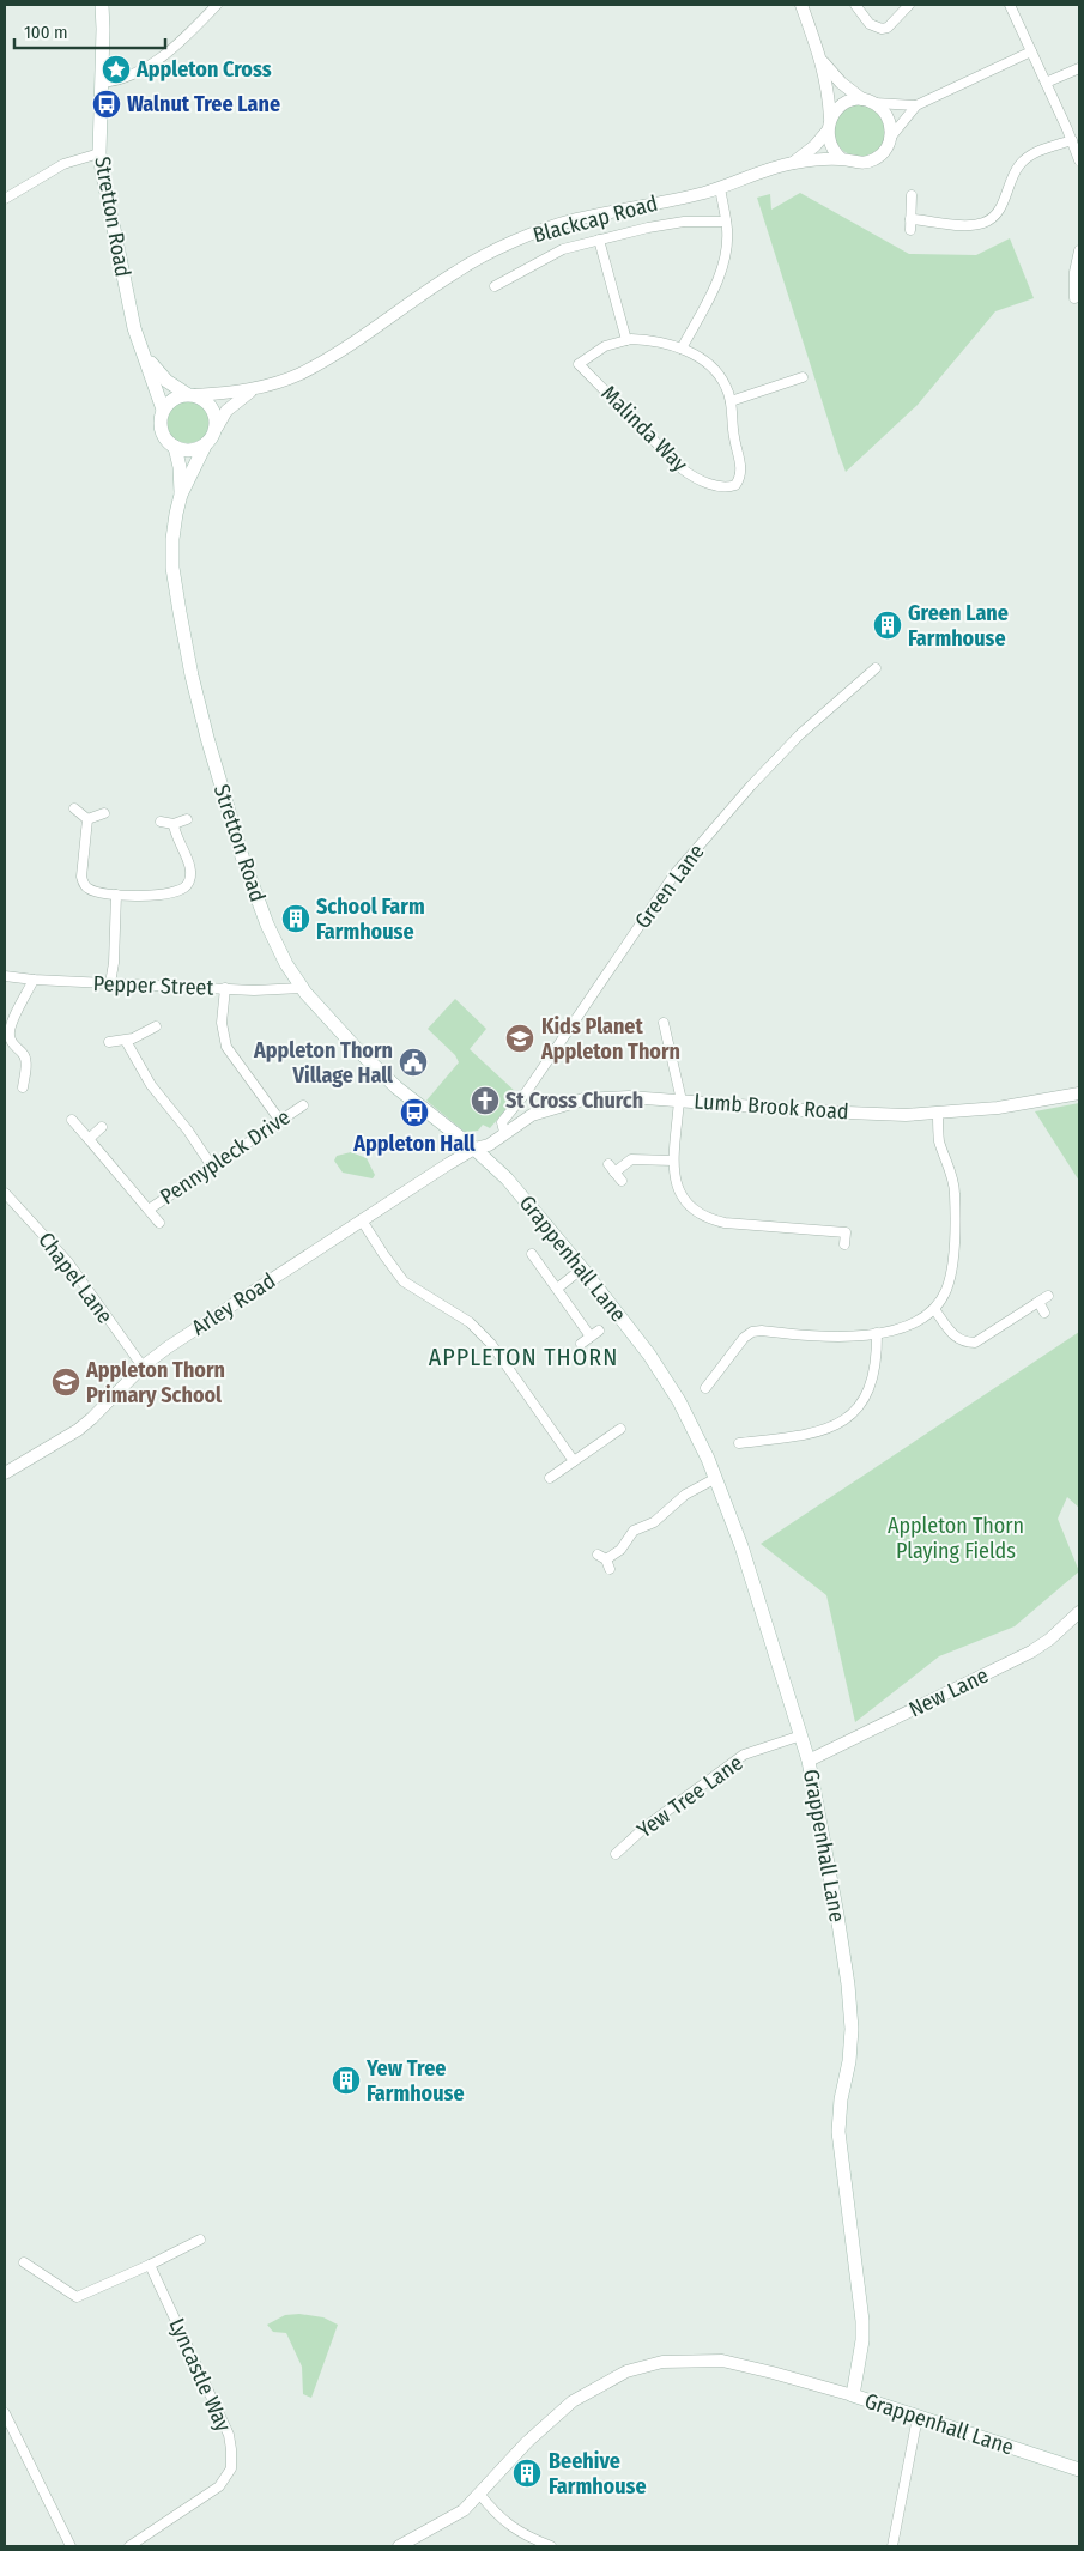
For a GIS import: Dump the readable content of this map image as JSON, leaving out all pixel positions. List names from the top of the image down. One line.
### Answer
{"streets":{"main road":["Stretton Road","Grappenhall Lane"],"street":["Blackcap Road","Malinda Way","Green Lane","Pepper Street","Lumb Brook Road","Pennypleck Drive","Chapel Lane","Arley Road","New Lane","Yew Tree Lane","Lyncastle Way"]},"crossings":[["Stretton Road","Blackcap Road"],["Stretton Road","Pepper Street"],["Stretton Road","Lumb Brook Road"],["Stretton Road","Grappenhall Lane"],["Stretton Road","Arley Road"],["Green Lane","Lumb Brook Road"],["Lumb Brook Road","Grappenhall Lane"],["Lumb Brook Road","Arley Road"],["Grappenhall Lane","Arley Road"],["Grappenhall Lane","New Lane"],["Grappenhall Lane","Yew Tree Lane"],["Chapel Lane","Arley Road"]],"districts":["APPLETON THORN"],"parks":["Appleton Thorn Playing Fields"],"places":{"place":["Appleton Cross"],"bus stop":["Walnut Tree Lane","Appleton Hall"],"building":["Green Lane Farmhouse","School Farm Farmhouse","Yew Tree Farmhouse","Beehive Farmhouse"],"school or university":["Kids Planet Appleton Thorn","Appleton Thorn Primary School"],"public building":["Appleton Thorn Village Hall"],"church":["St Cross Church"]},"scale_bar":"100 m"}
